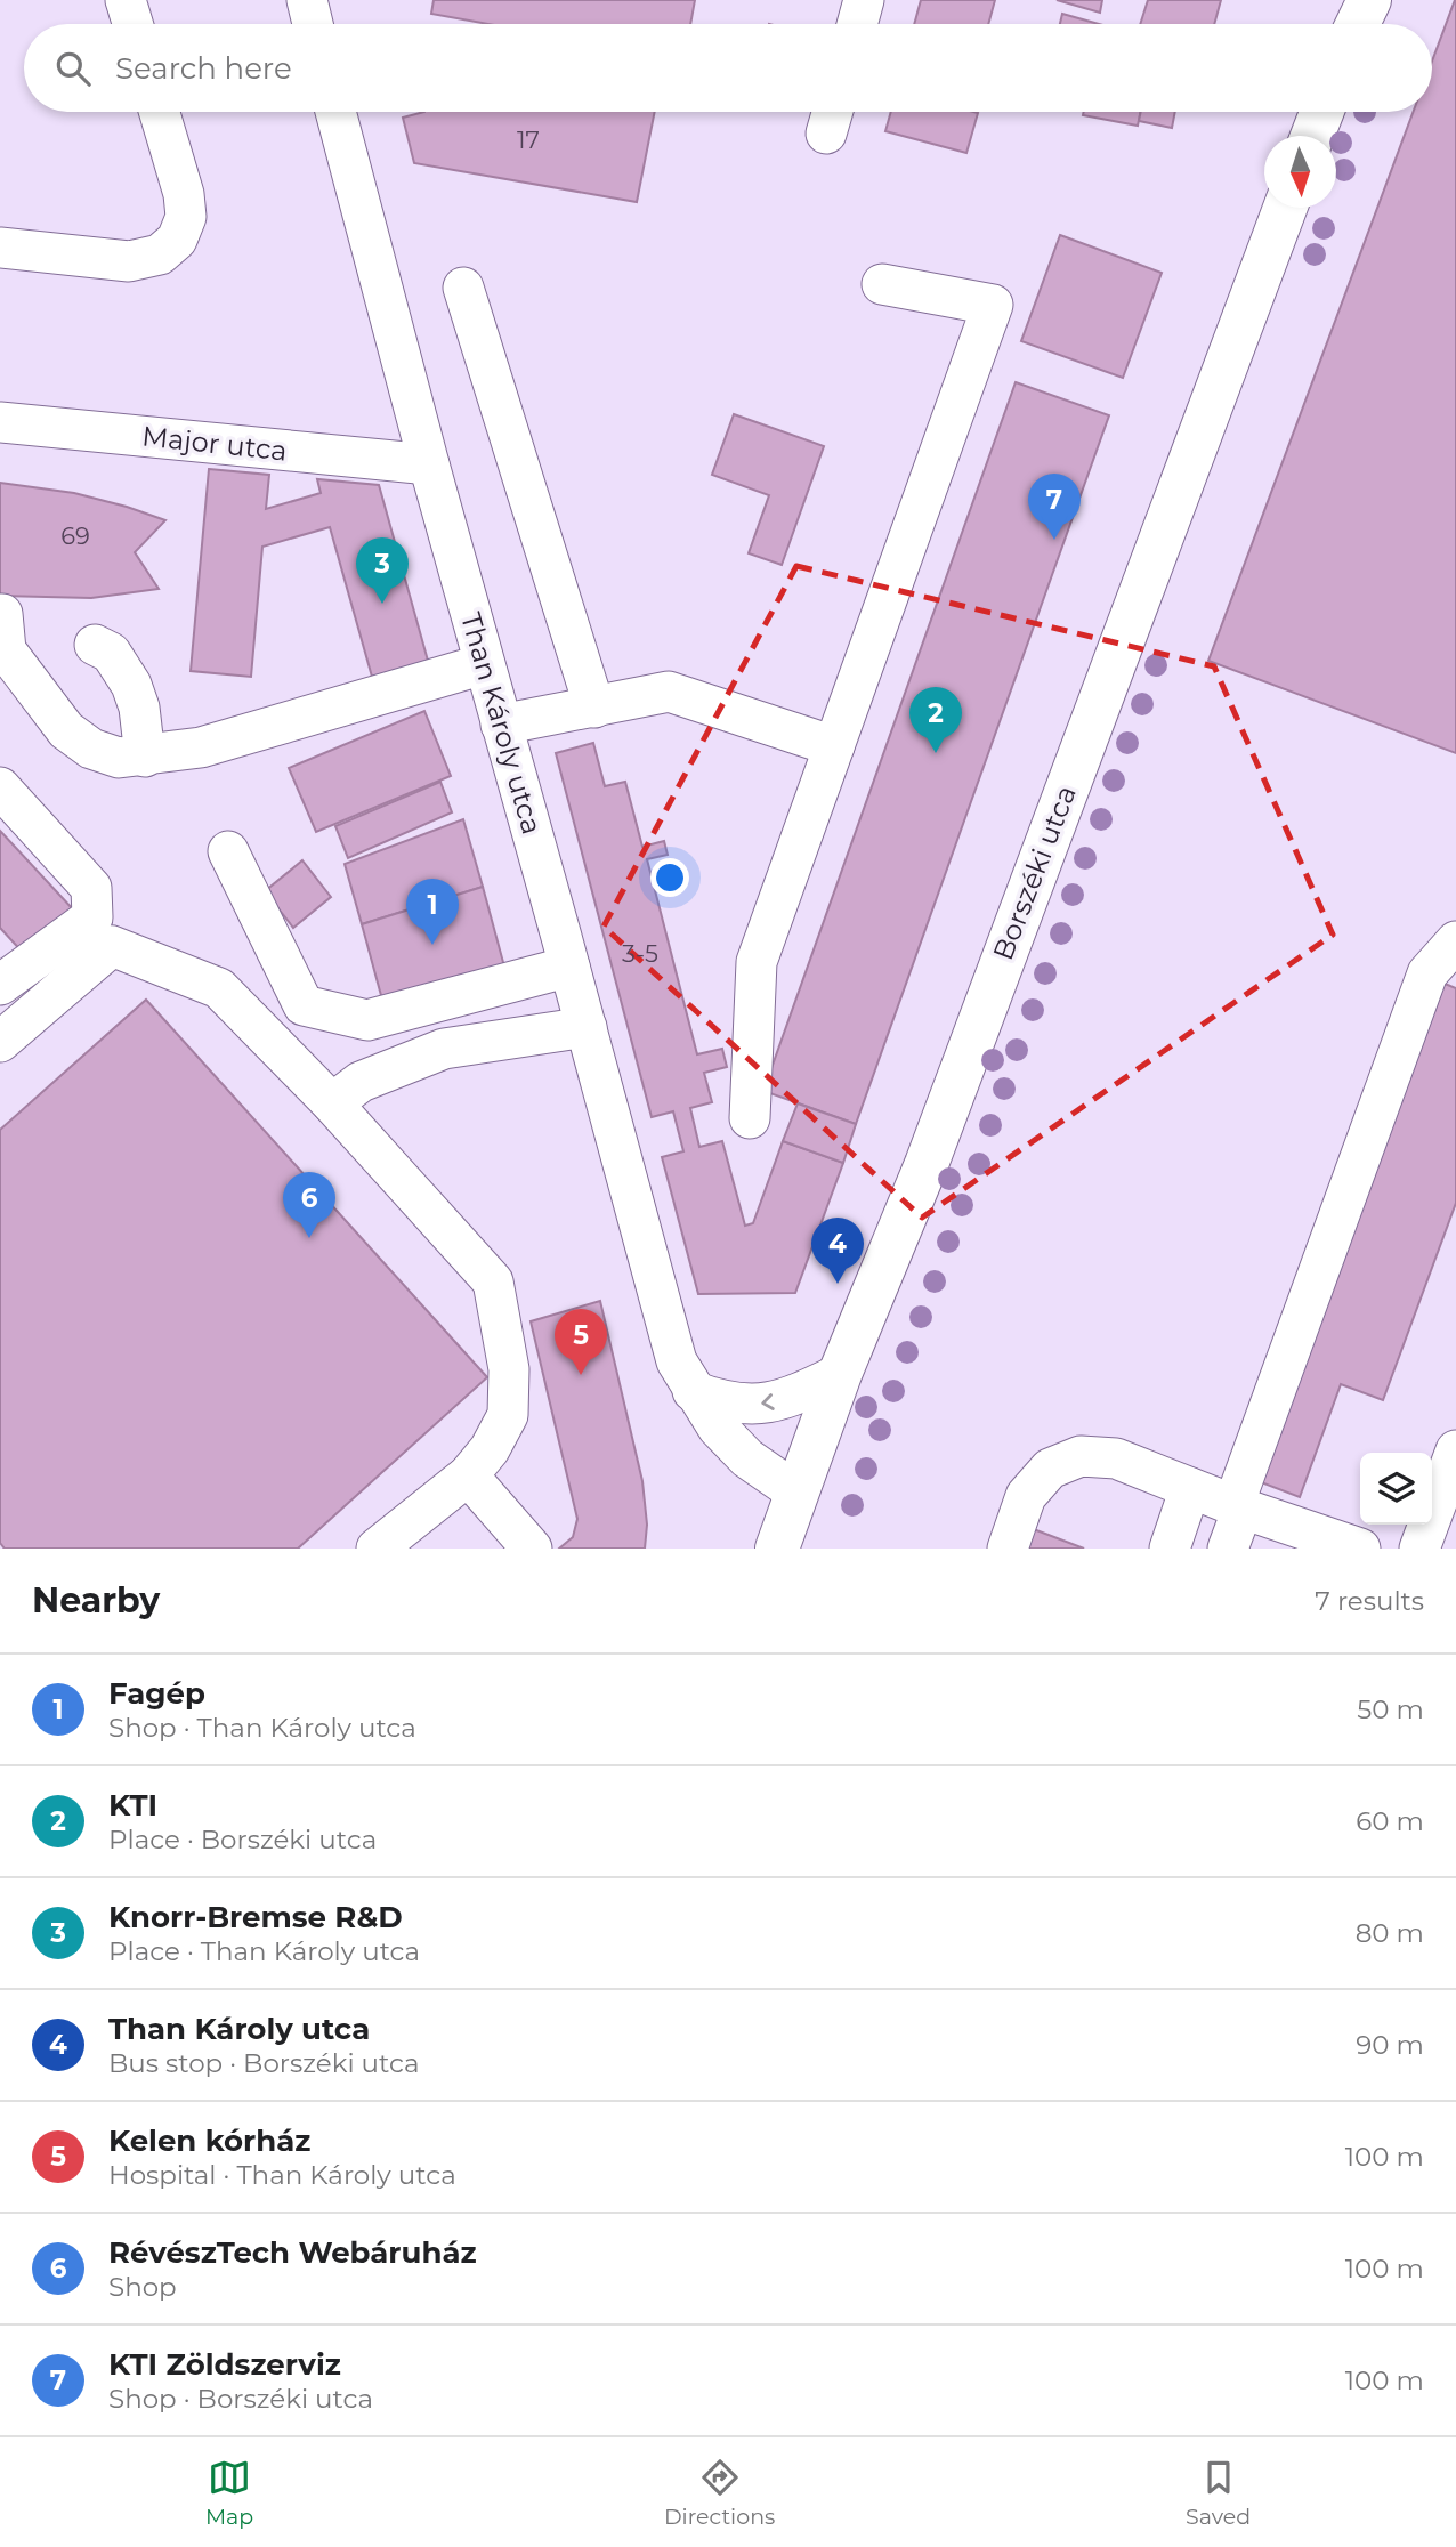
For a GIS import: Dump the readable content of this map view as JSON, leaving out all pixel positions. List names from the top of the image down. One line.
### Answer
{"streets":{"main road":["Borszéki utca"],"street":["Major utca","Than Károly utca"]},"crossings":[["Major utca","Than Károly utca"],["Than Károly utca","Borszéki utca"]],"house_numbers":["17","69","3-5"],"north":"bottom","page":{"search":"Search here","pins":["7","3","2","1","6","4","5"],"heading":["Nearby","7 results"],"list":[{"mark":"1","name":"Fagép","note":"Shop · Than Károly utca","value":"50 m"},{"mark":"2","name":"KTI","note":"Place · Borszéki utca","value":"60 m"},{"mark":"3","name":"Knorr-Bremse R&D","note":"Place · Than Károly utca","value":"80 m"},{"mark":"4","name":"Than Károly utca","note":"Bus stop · Borszéki utca","value":"90 m"},{"mark":"5","name":"Kelen kórház","note":"Hospital · Than Károly utca","value":"100 m"},{"mark":"6","name":"RévészTech Webáruház","note":"Shop","value":"100 m"},{"mark":"7","name":"KTI Zöldszerviz","note":"Shop · Borszéki utca","value":"100 m"}],"nav":["Map","Directions","Saved"]}}
